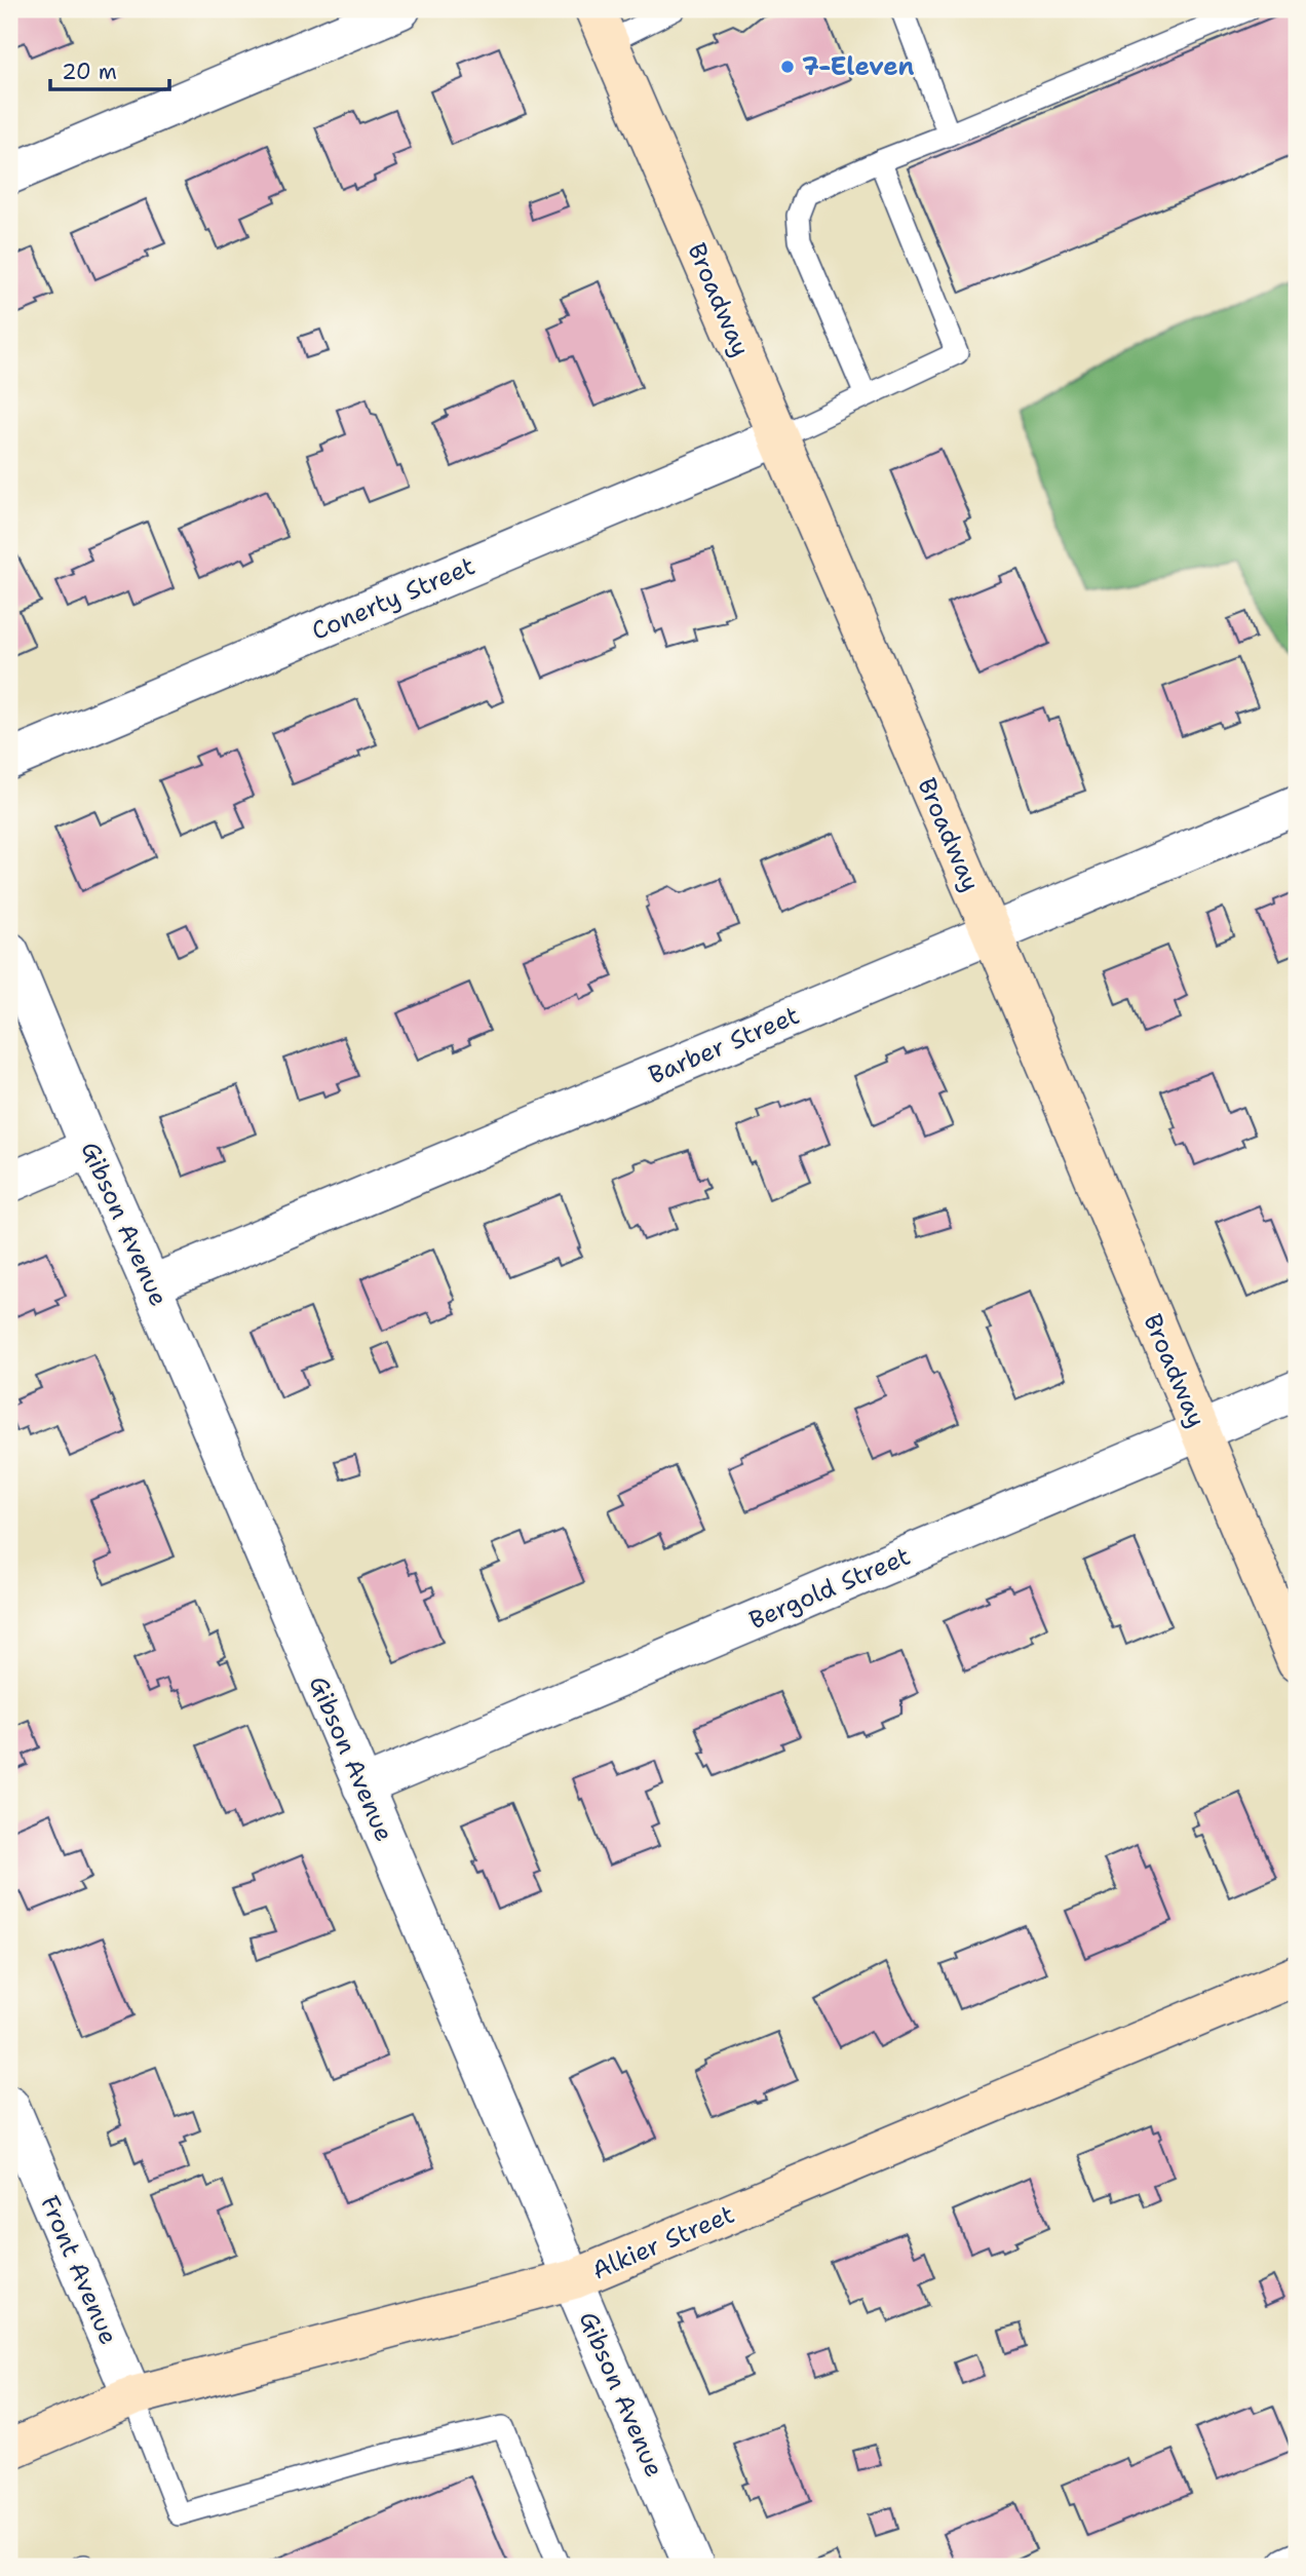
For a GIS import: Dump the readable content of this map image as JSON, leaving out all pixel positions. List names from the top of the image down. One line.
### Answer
{"streets":{"street":["Broadway","Conerty Street","Barber Street","Gibson Avenue","Bergold Street","Alkier Street","Front Avenue"]},"crossings":[["Broadway","Conerty Street"],["Broadway","Barber Street"],["Broadway","Bergold Street"],["Barber Street","Gibson Avenue"],["Gibson Avenue","Bergold Street"],["Gibson Avenue","Alkier Street"],["Alkier Street","Front Avenue"]],"places":["7-Eleven"],"scale_bar":"20 m"}
